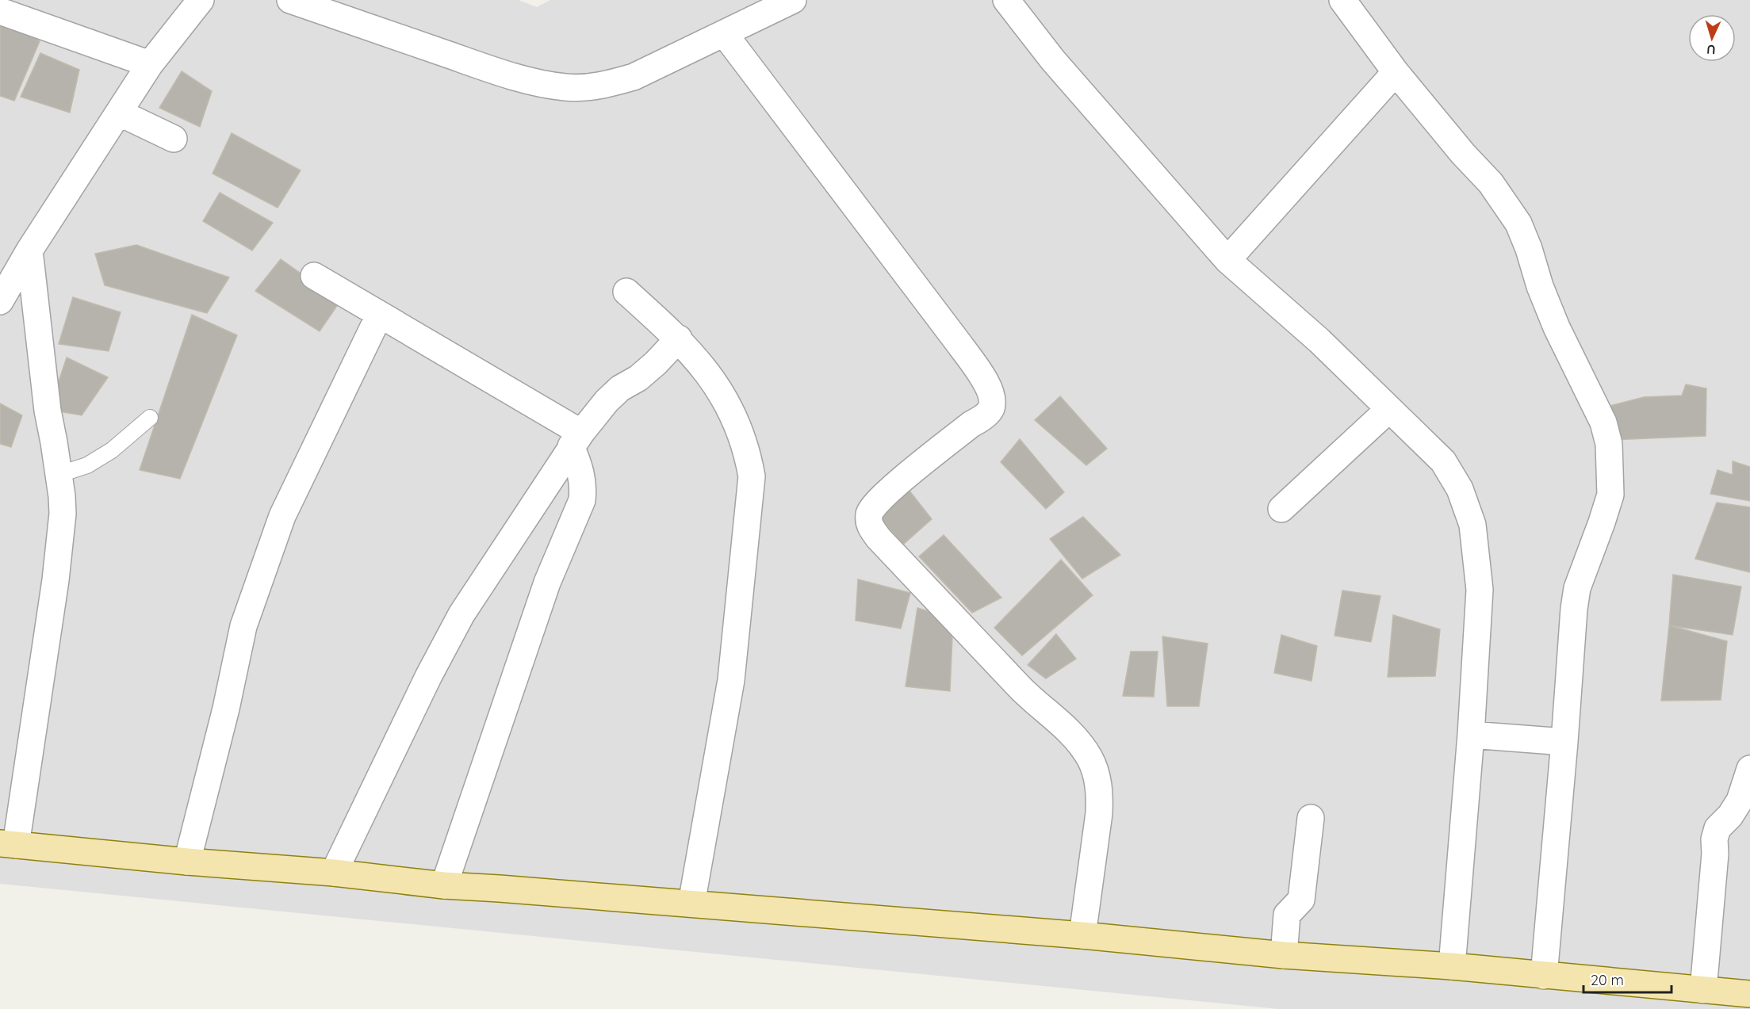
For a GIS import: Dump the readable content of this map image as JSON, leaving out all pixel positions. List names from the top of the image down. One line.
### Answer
{"scale_bar":"20 m","north":"bottom"}
